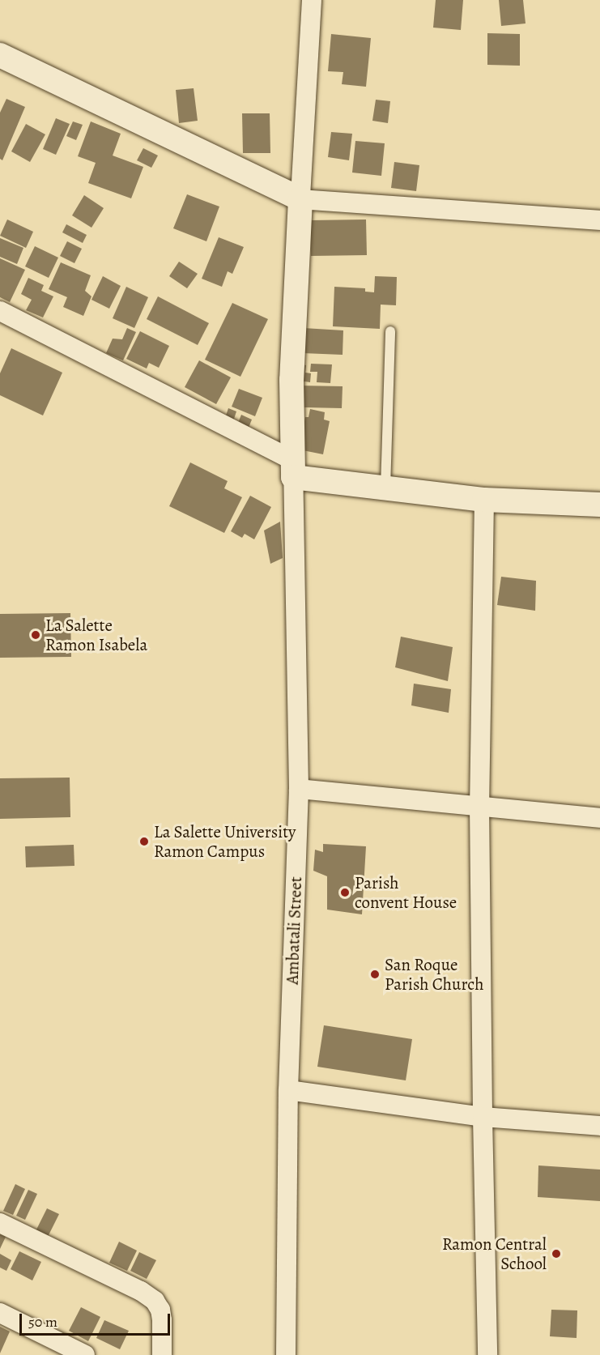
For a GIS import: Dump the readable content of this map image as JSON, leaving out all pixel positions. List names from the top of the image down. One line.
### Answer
{"streets":{"street":["Ambatali Street"]},"places":["La Salette Ramon Isabela","La Salette University Ramon Campus","Parish convent House","San Roque Parish Church","Ramon Central School"],"scale_bar":"50 m"}
